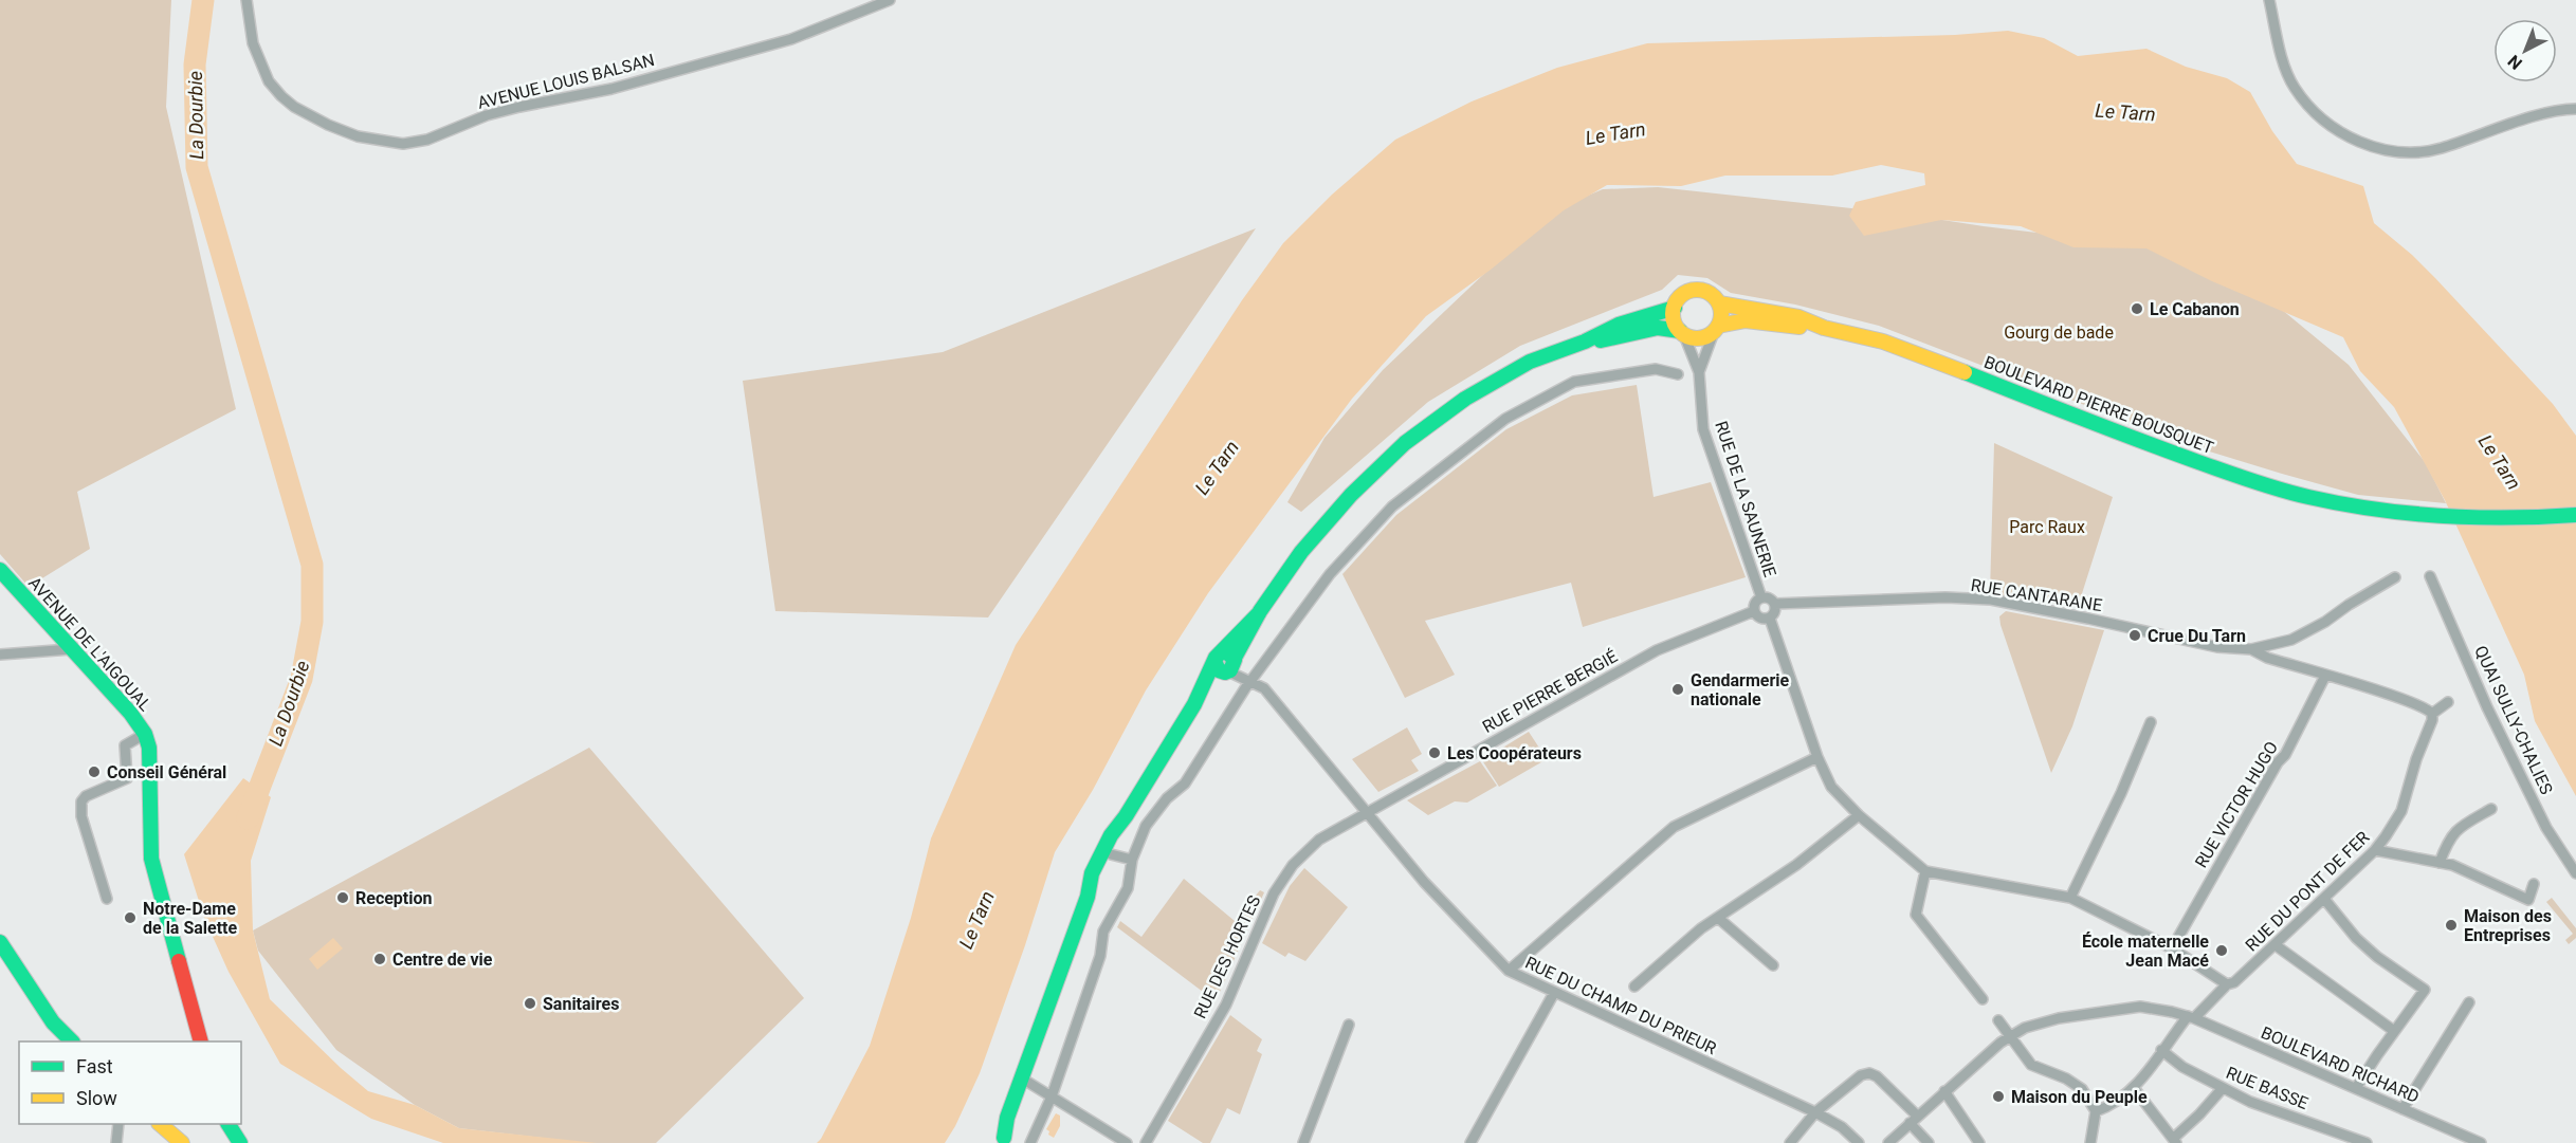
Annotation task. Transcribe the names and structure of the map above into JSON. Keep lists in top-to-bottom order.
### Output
{
  "streets": {
    "main road": ["BOULEVARD PIERRE BOUSQUET", "AVENUE DE L'AIGOUAL"],
    "street": [
      "AVENUE LOUIS BALSAN",
      "RUE DE LA SAUNERIE",
      "RUE CANTARANE",
      "RUE PIERRE BERGIÉ",
      "QUAI SULLY-CHALIES",
      "RUE VICTOR HUGO",
      "RUE DU PONT DE FER",
      "RUE DES HORTES",
      "RUE DU CHAMP DU PRIEUR",
      "BOULEVARD RICHARD",
      "RUE BASSE"
    ]
  },
  "crossings": [
    ["BOULEVARD PIERRE BOUSQUET", "RUE DE LA SAUNERIE"],
    ["RUE DE LA SAUNERIE", "RUE CANTARANE"],
    ["RUE DE LA SAUNERIE", "RUE PIERRE BERGIÉ"],
    ["RUE CANTARANE", "RUE PIERRE BERGIÉ"],
    ["RUE CANTARANE", "RUE VICTOR HUGO"],
    ["RUE CANTARANE", "RUE DU PONT DE FER"],
    ["RUE PIERRE BERGIÉ", "RUE DES HORTES"],
    ["RUE PIERRE BERGIÉ", "RUE DU CHAMP DU PRIEUR"],
    ["RUE DU PONT DE FER", "BOULEVARD RICHARD"],
    ["RUE DU PONT DE FER", "RUE BASSE"],
    ["RUE DES HORTES", "RUE DU CHAMP DU PRIEUR"]
  ],
  "water": ["Le Tarn", "La Dourbie"],
  "parks": ["Gourg de bade", "Parc Raux"],
  "places": [
    "Le Cabanon",
    "Crue Du Tarn",
    "Gendarmerie nationale",
    "Les Coopérateurs",
    "Conseil Général",
    "Reception",
    "Notre-Dame de la Salette",
    "Maison des Entreprises",
    "École maternelle Jean Macé",
    "Centre de vie",
    "Sanitaires",
    "Maison du Peuple"
  ],
  "legend": ["Fast", "Slow"],
  "north": "bottom left"
}
